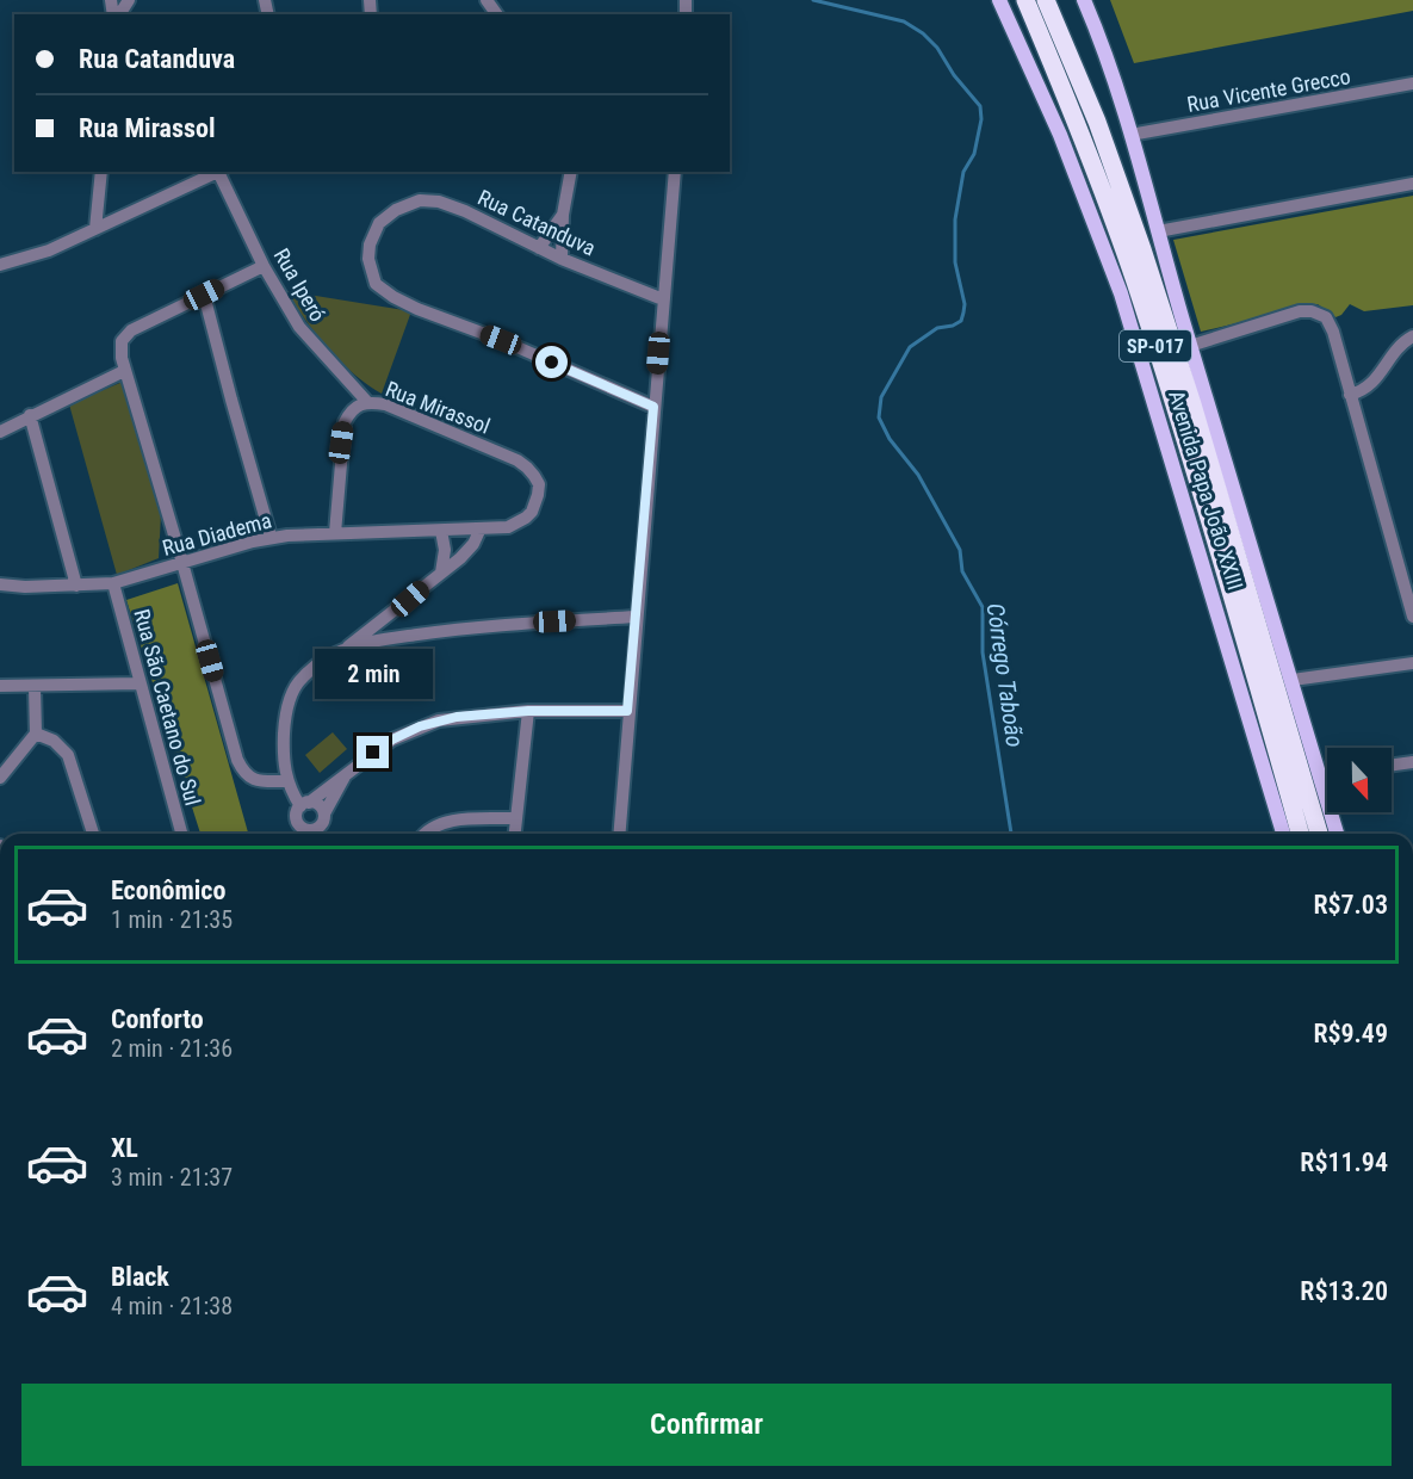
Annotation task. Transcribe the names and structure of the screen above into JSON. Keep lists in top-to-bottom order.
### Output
{
  "streets": {
    "highway": ["SP-017", "Avenida Papa João XXIII"],
    "street": [
      "Rua Vicente Grecco",
      "Rua Catanduva",
      "Rua Iperó",
      "Rua Mirassol",
      "Rua Diadema",
      "Rua São Caetano do Sul"
    ]
  },
  "crossings": [
    ["Rua Vicente Grecco", "Avenida Papa João XXIII"],
    ["Rua Iperó", "Rua Mirassol"],
    ["Rua Mirassol", "Rua Diadema"],
    ["Rua Diadema", "Rua São Caetano do Sul"]
  ],
  "water": ["Córrego Taboão"],
  "north": "bottom",
  "page": {
    "banner": ["Rua Catanduva", "Rua Mirassol"],
    "bubble": "2 min",
    "list": [
      {
        "name": "Econômico",
        "note": "1 min · 21:35",
        "value": "R$7.03"
      },
      {
        "name": "Conforto",
        "note": "2 min · 21:36",
        "value": "R$9.49"
      },
      {
        "name": "XL",
        "note": "3 min · 21:37",
        "value": "R$11.94"
      },
      {
        "name": "Black",
        "note": "4 min · 21:38",
        "value": "R$13.20"
      }
    ],
    "buttons": "Confirmar"
  }
}
